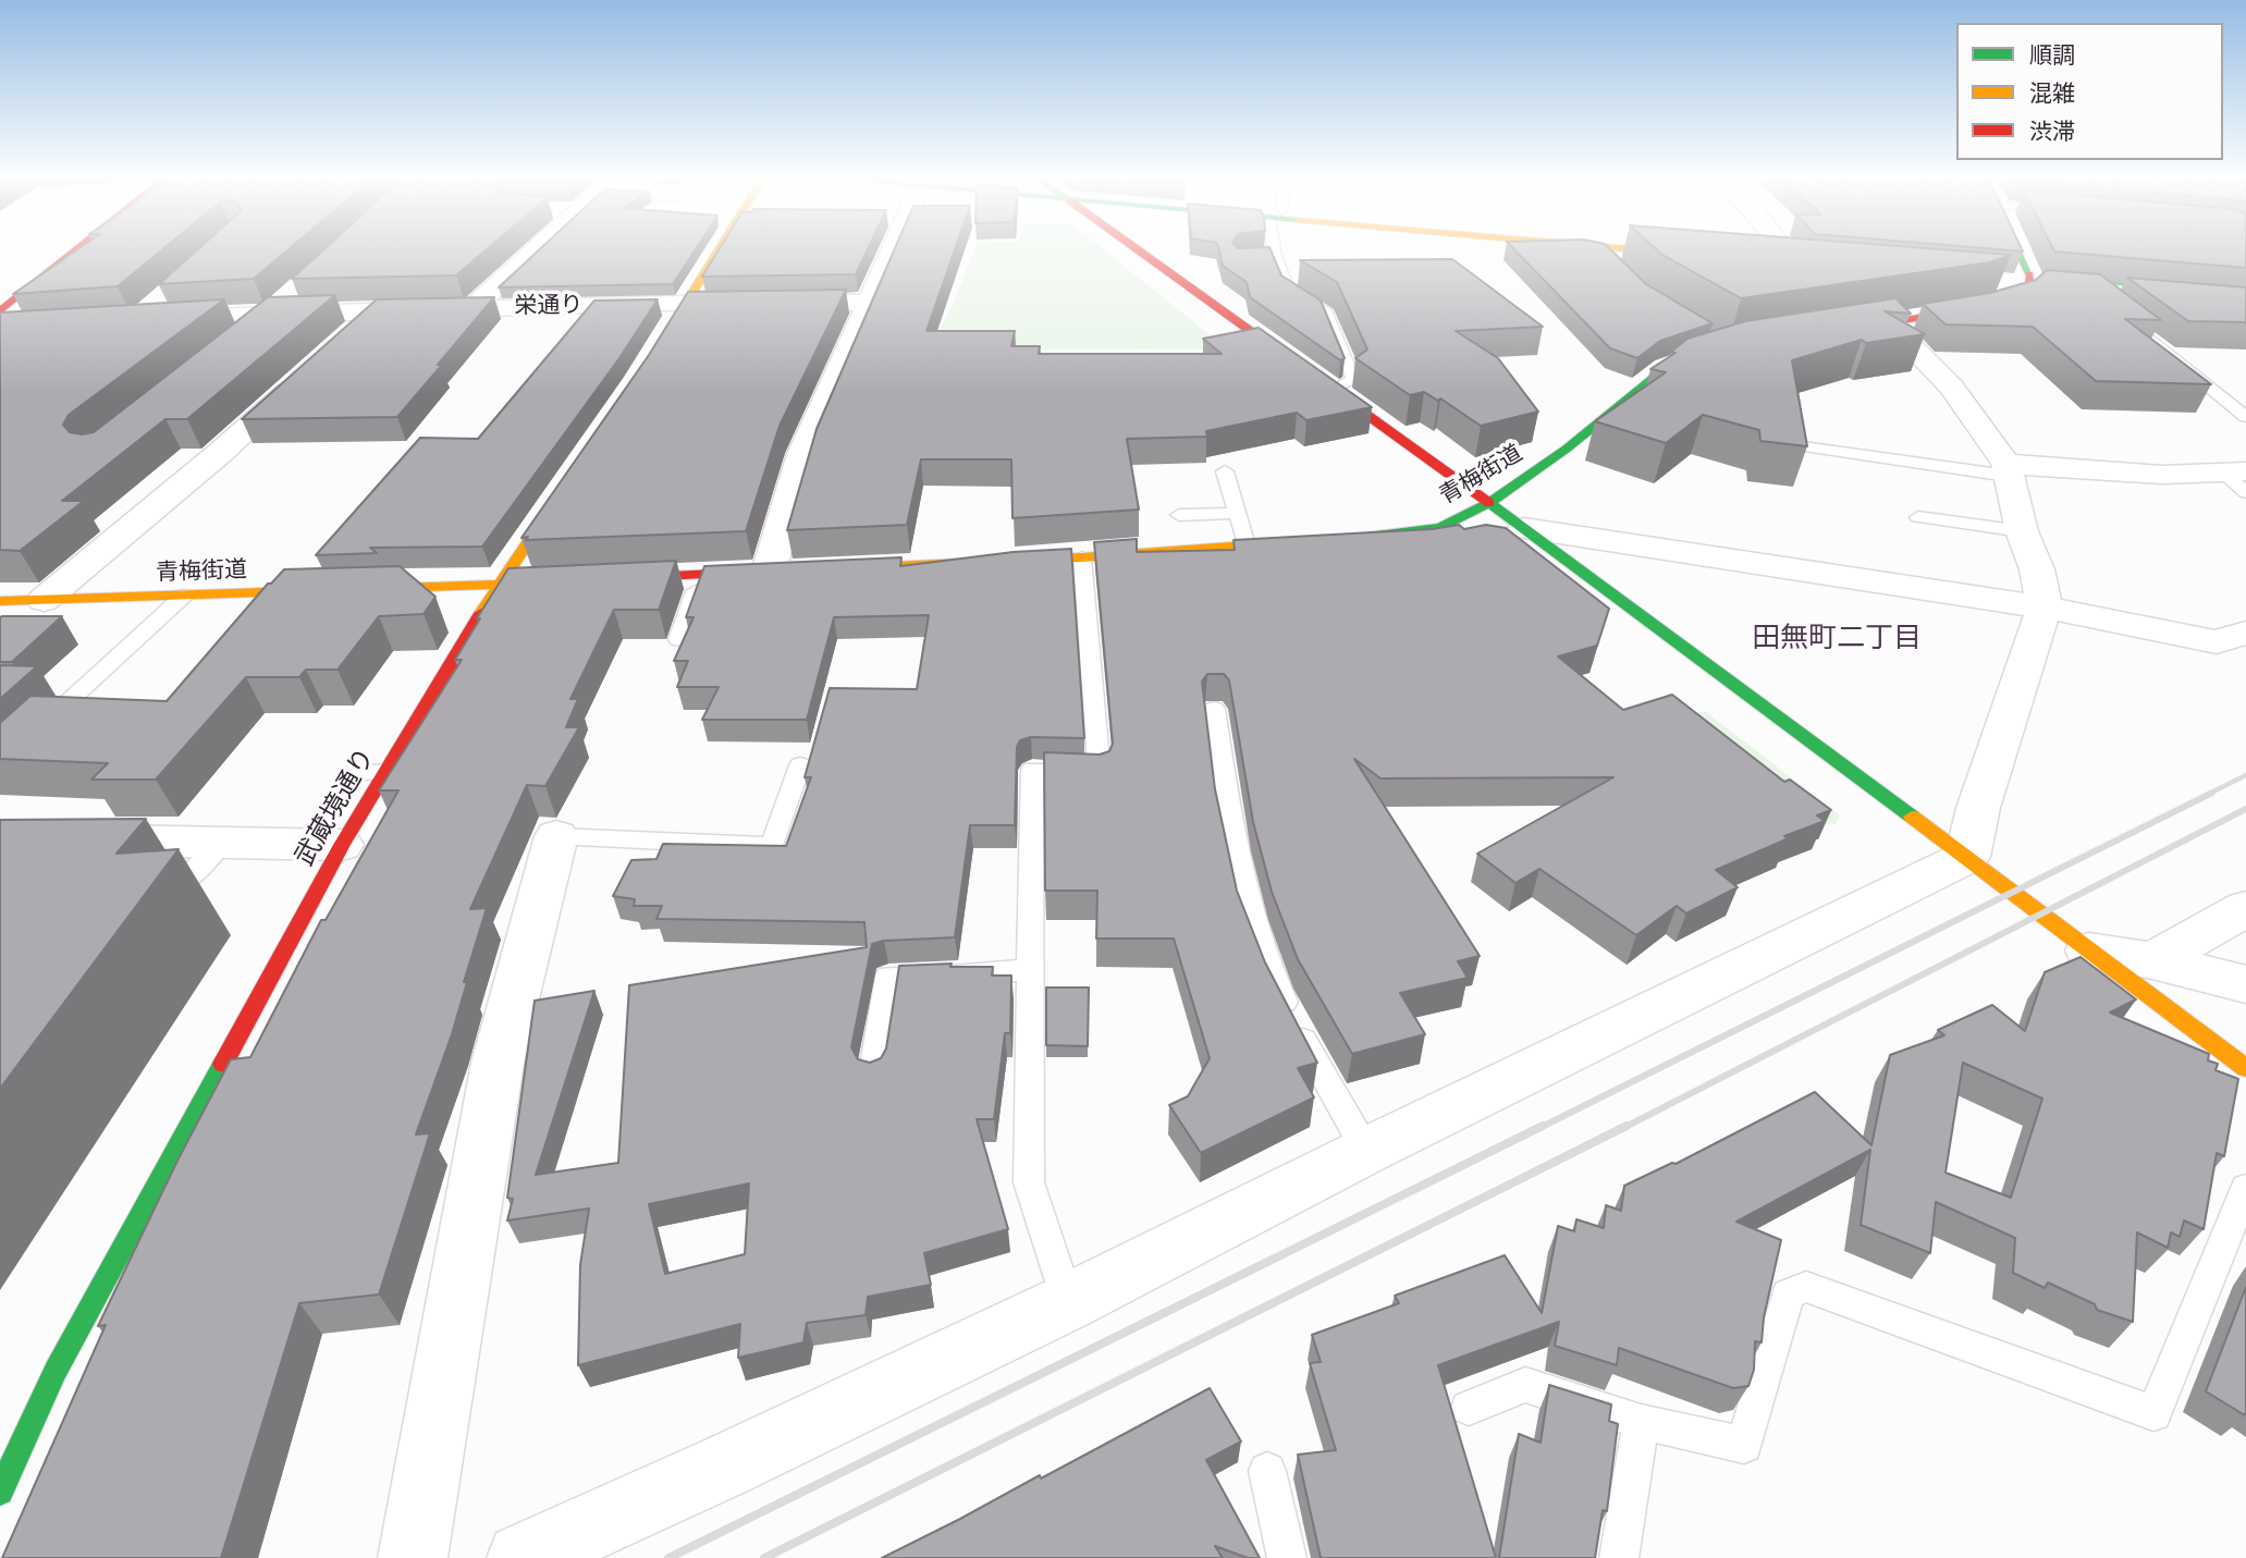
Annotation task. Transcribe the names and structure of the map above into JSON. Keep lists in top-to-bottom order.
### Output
{
  "streets": {
    "main road": ["青梅街道", "武蔵境通り"],
    "street": ["栄通り"]
  },
  "crossings": [
    ["青梅街道", "武蔵境通り"]
  ],
  "districts": ["田無町二丁目"],
  "legend": ["順調", "混雑", "渋滞"]
}
